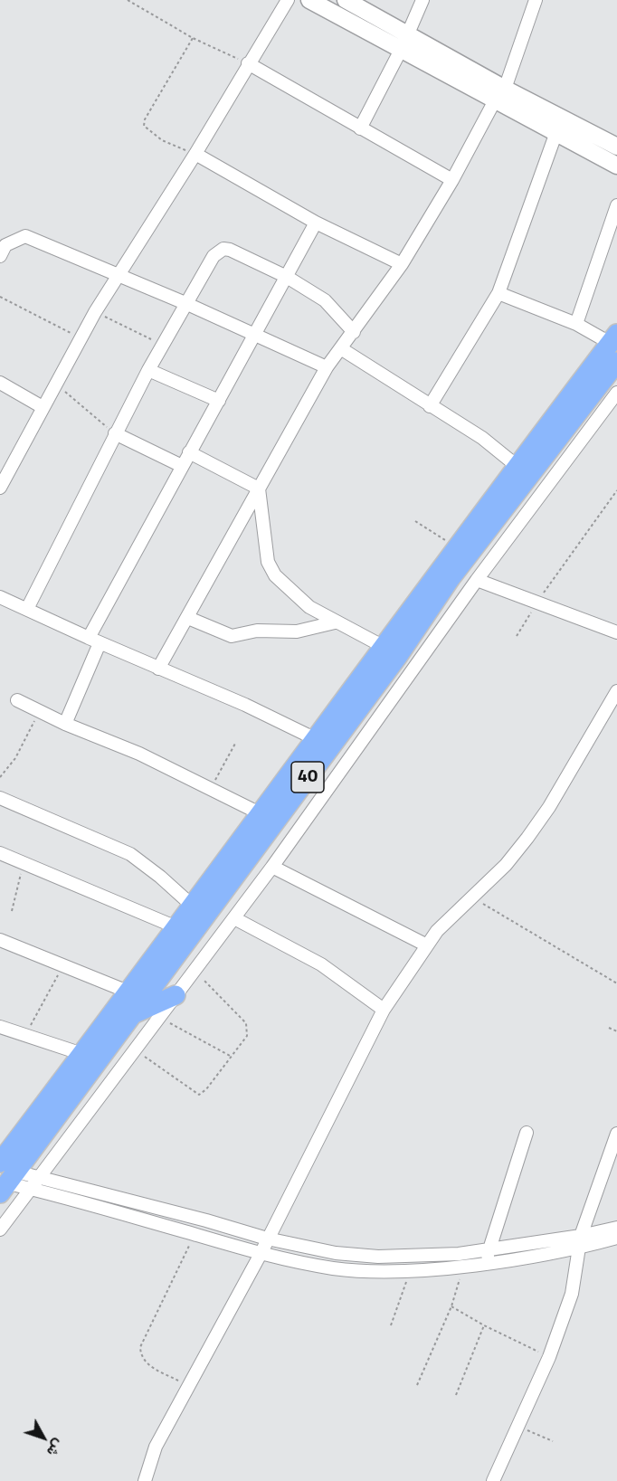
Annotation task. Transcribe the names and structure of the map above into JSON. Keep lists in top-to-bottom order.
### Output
{
  "streets": {
    "highway": ["40"]
  },
  "north": "bottom right"
}
